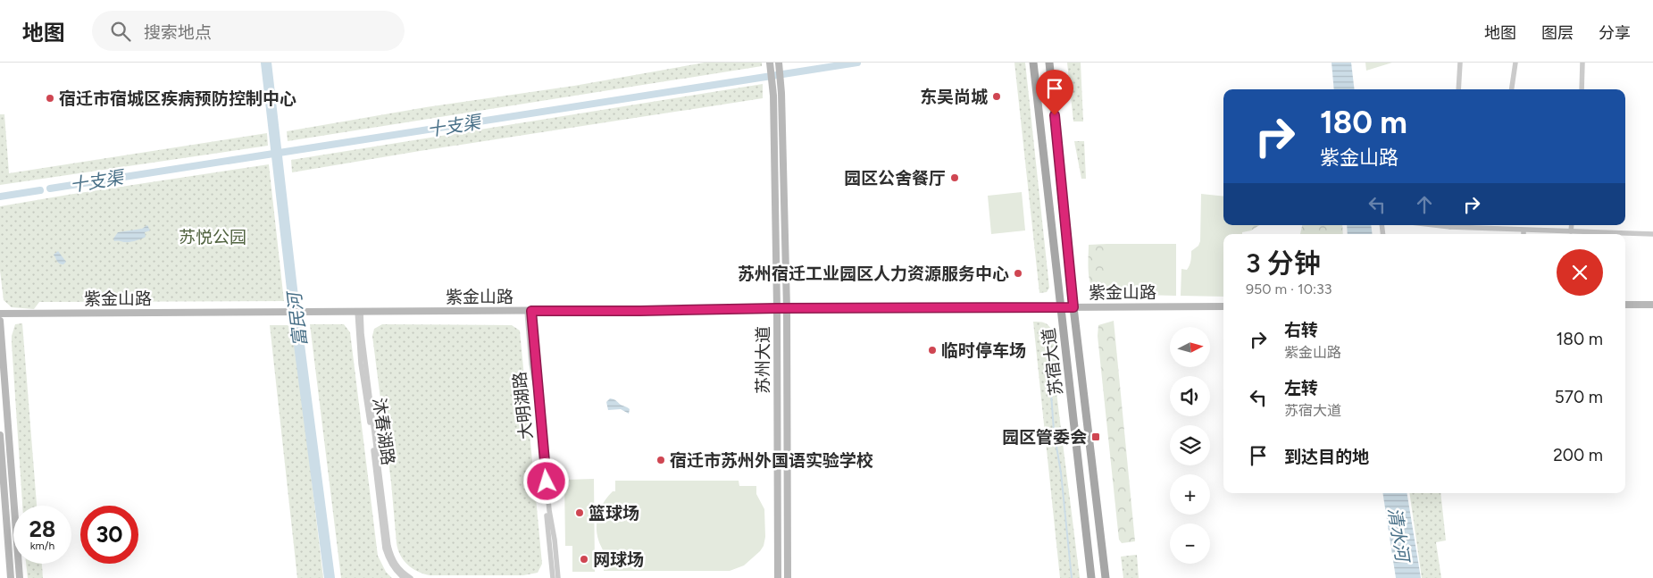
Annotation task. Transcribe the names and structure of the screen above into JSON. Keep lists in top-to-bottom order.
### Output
{
  "streets": {
    "main road": ["苏宿大道"],
    "street": [
      "紫金山路",
      "苏州大道",
      "大明湖路",
      "沐春湖路"
    ]
  },
  "crossings": [
    ["紫金山路", "苏州大道"],
    ["紫金山路", "苏宿大道"],
    ["紫金山路", "大明湖路"],
    ["紫金山路", "沐春湖路"]
  ],
  "water": ["十支渠", "富民河", "清水河"],
  "parks": ["苏悦公园"],
  "places": {
    "other": [
      "东吴尚城",
      "宿迁市宿城区疾病预防控制中心",
      "园区公舍餐厅",
      "苏州宿迁工业园区人力资源服务中心",
      "临时停车场",
      "宿迁市苏州外国语实验学校",
      "篮球场",
      "网球场"
    ],
    "transit": ["园区管委会"]
  },
  "north": "right",
  "page": {
    "header": "地图",
    "search": "搜索地点",
    "nav": ["地图", "图层", "分享"],
    "turn": ["180 m", "紫金山路"],
    "heading": ["3 分钟", "950 m · 10:33"],
    "list": [
      {
        "name": "右转",
        "note": "紫金山路",
        "value": "180 m"
      },
      {
        "name": "左转",
        "note": "苏宿大道",
        "value": "570 m"
      },
      {
        "name": "到达目的地",
        "value": "200 m"
      }
    ],
    "map_buttons": ["+", "−"],
    "speed": "28 km/h",
    "limit": "30"
  }
}
